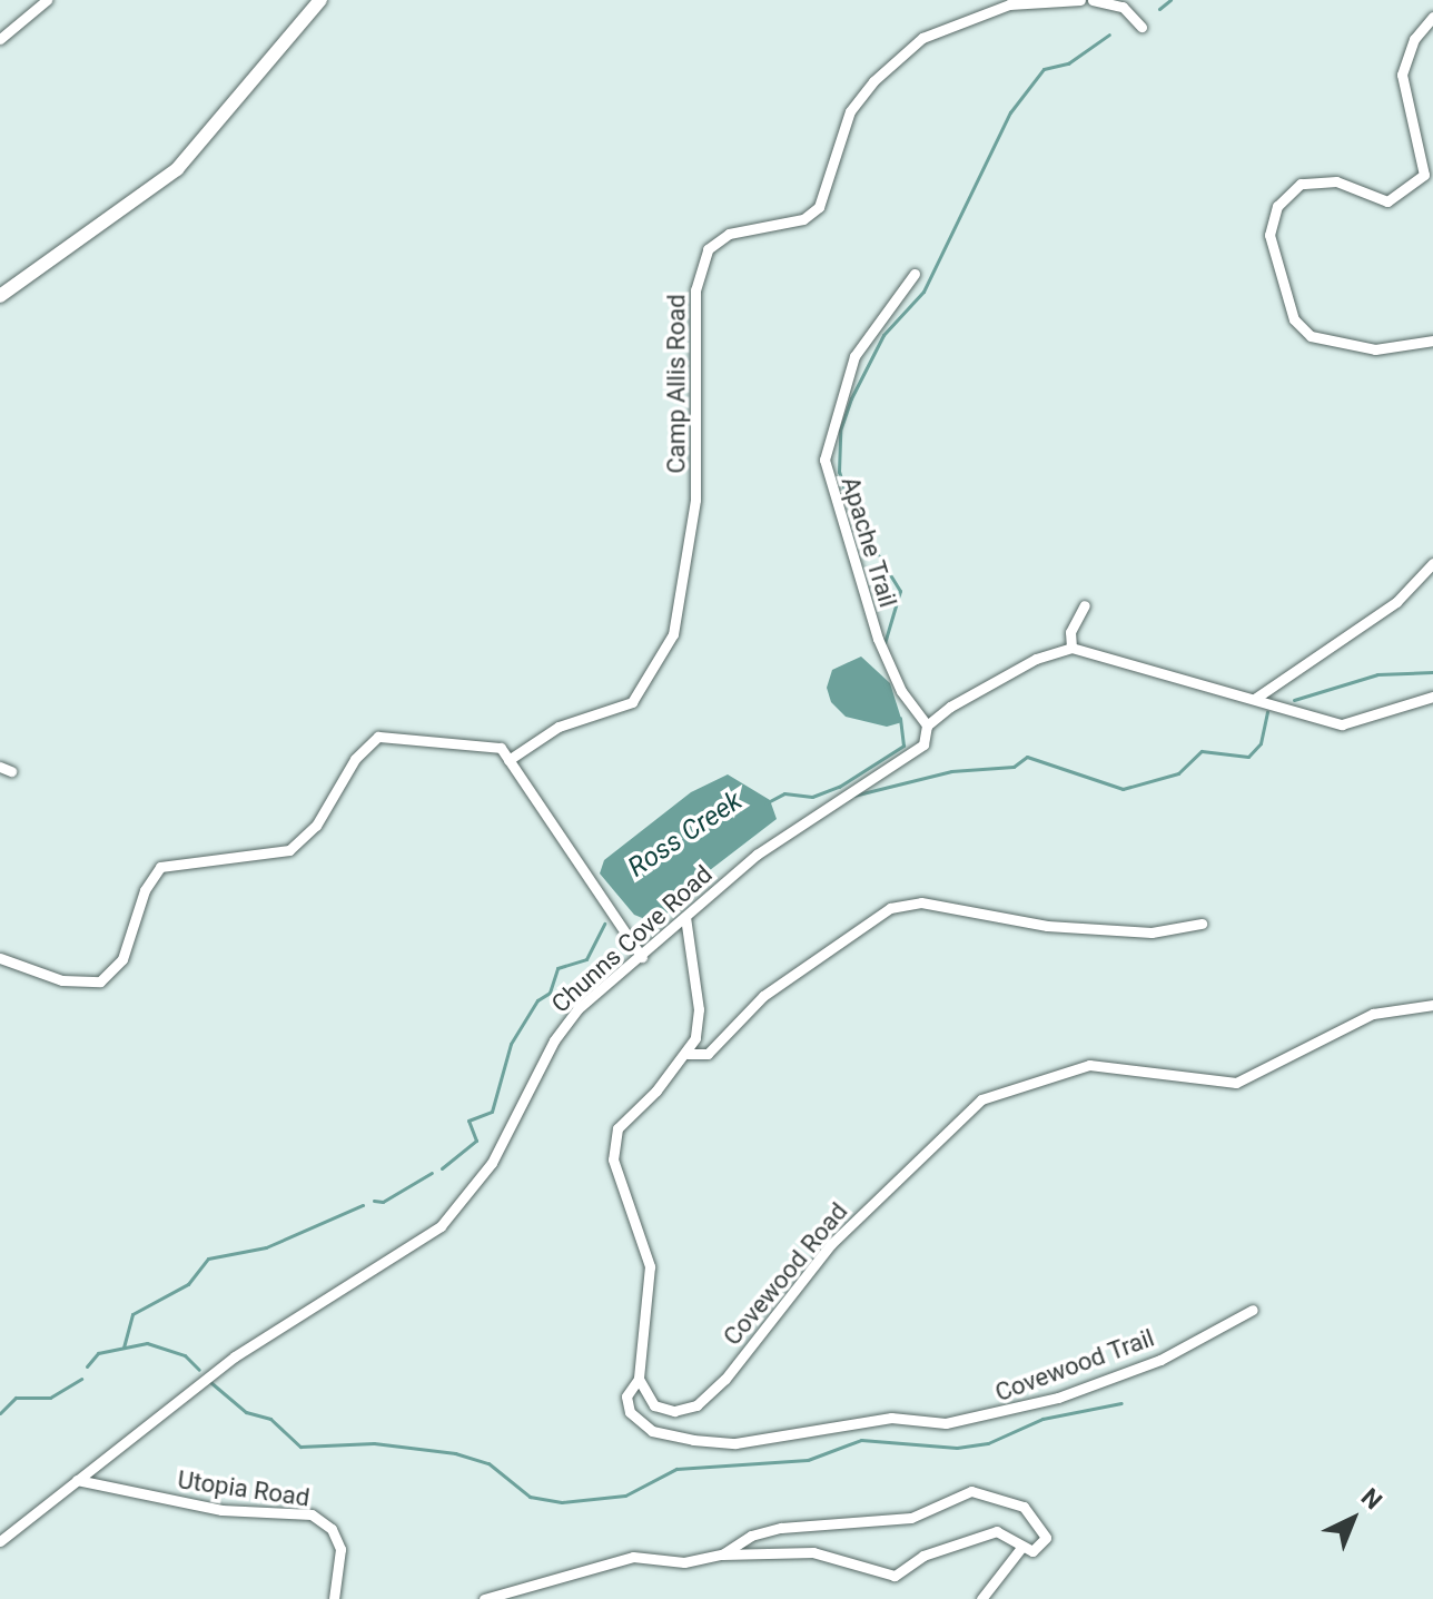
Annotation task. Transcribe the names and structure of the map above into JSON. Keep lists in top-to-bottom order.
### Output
{
  "streets": {
    "street": [
      "Camp Allis Road",
      "Apache Trail",
      "Chunns Cove Road",
      "Covewood Road",
      "Covewood Trail",
      "Utopia Road"
    ]
  },
  "crossings": [
    ["Apache Trail", "Chunns Cove Road"],
    ["Chunns Cove Road", "Utopia Road"],
    ["Covewood Road", "Covewood Trail"]
  ],
  "water": ["Ross Creek"],
  "north": "top right"
}
